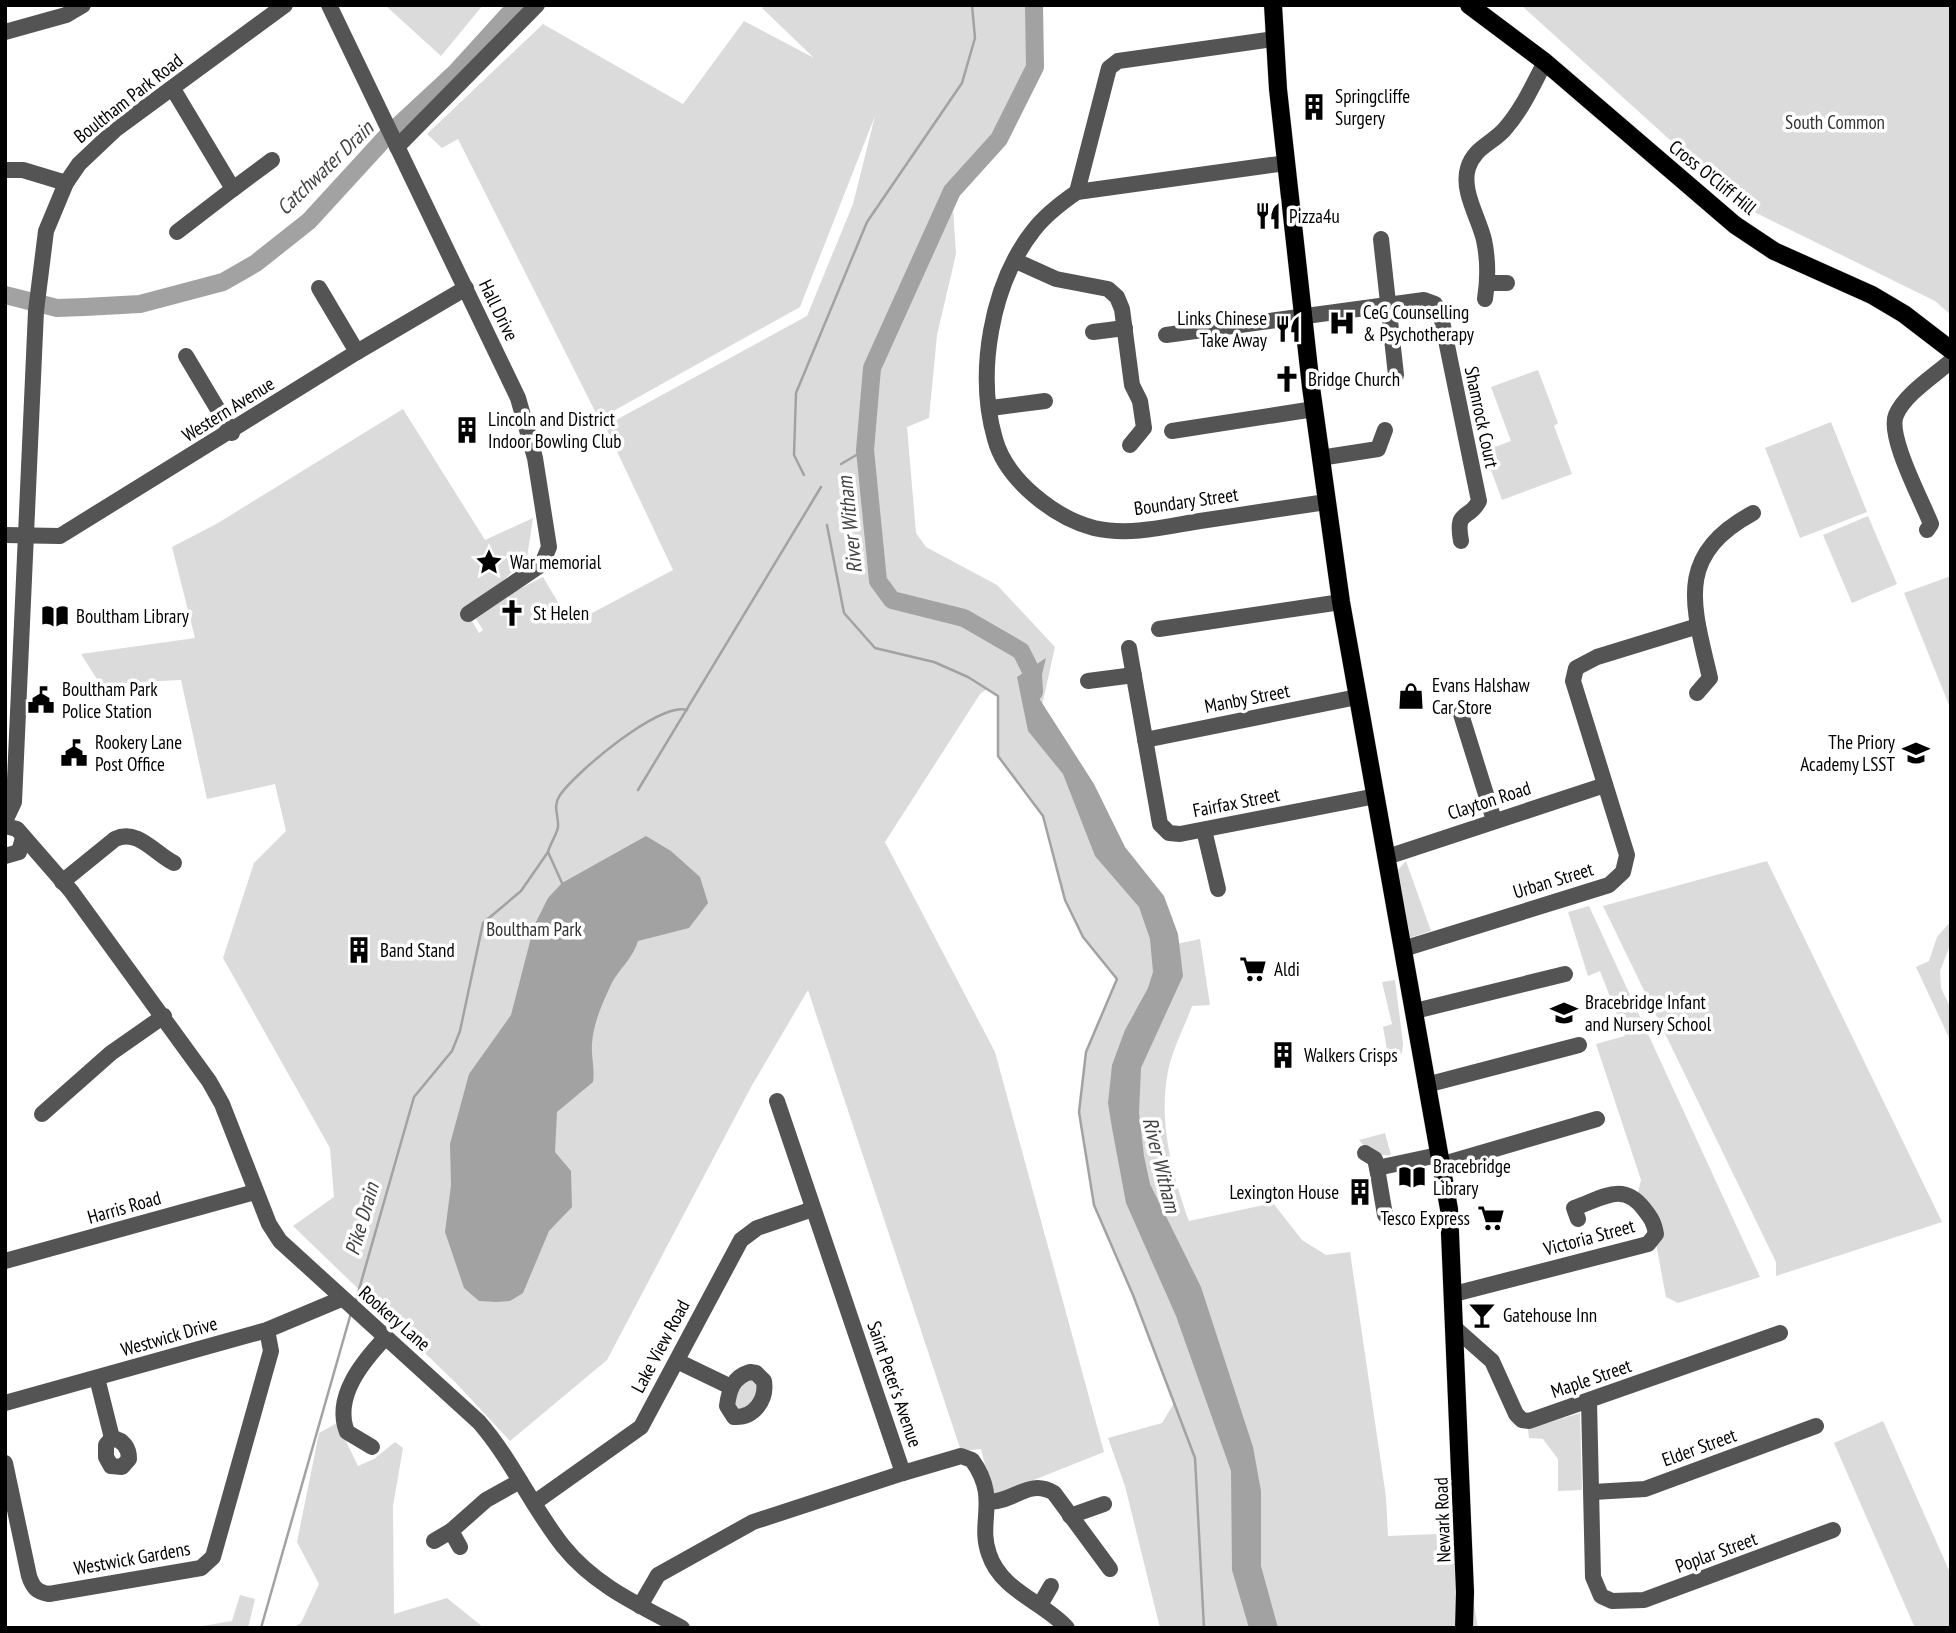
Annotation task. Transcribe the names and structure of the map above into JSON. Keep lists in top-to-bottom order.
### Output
{
  "streets": {
    "main road": ["Cross O'Cliff Hill", "Newark Road"],
    "street": [
      "Boultham Park Road",
      "Hall Drive",
      "Western Avenue",
      "Shamrock Court",
      "Boundary Street",
      "Manby Street",
      "Clayton Road",
      "Fairfax Street",
      "Urban Street",
      "Harris Road",
      "Victoria Street",
      "Rookery Lane",
      "Westwick Drive",
      "Lake View Road",
      "Maple Street",
      "Saint Peter's Avenue",
      "Elder Street",
      "Poplar Street",
      "Westwick Gardens"
    ]
  },
  "crossings": [
    ["Boultham Park Road", "Western Avenue"],
    ["Boultham Park Road", "Rookery Lane"],
    ["Hall Drive", "Western Avenue"],
    ["Boundary Street", "Newark Road"],
    ["Manby Street", "Fairfax Street"],
    ["Manby Street", "Newark Road"],
    ["Clayton Road", "Urban Street"],
    ["Clayton Road", "Newark Road"],
    ["Fairfax Street", "Newark Road"],
    ["Urban Street", "Newark Road"],
    ["Harris Road", "Rookery Lane"],
    ["Victoria Street", "Newark Road"],
    ["Rookery Lane", "Westwick Drive"],
    ["Rookery Lane", "Lake View Road"],
    ["Rookery Lane", "Saint Peter's Avenue"],
    ["Westwick Drive", "Westwick Gardens"],
    ["Lake View Road", "Saint Peter's Avenue"],
    ["Maple Street", "Newark Road"],
    ["Elder Street", "Poplar Street"]
  ],
  "water": ["Catchwater Drain", "River Witham", "Pike Drain"],
  "parks": ["South Common", "Boultham Park"],
  "places": {
    "building": [
      "Springcliffe Surgery",
      "Lincoln and District Indoor Bowling Club",
      "Band Stand",
      "Walkers Crisps",
      "Lexington House"
    ],
    "restaurant": ["Pizza4u", "Links Chinese Take Away"],
    "hospital": ["CeG Counselling & Psychotherapy"],
    "church": ["Bridge Church", "St Helen"],
    "place": ["War memorial"],
    "library": ["Boultham Library", "Bracebridge Library"],
    "shop": ["Evans Halshaw Car Store"],
    "public building": ["Boultham Park Police Station", "Rookery Lane Post Office"],
    "school or university": ["The Priory Academy LSST", "Bracebridge Infant and Nursery School"],
    "supermarket": ["Aldi", "Tesco Express"],
    "bar": ["Gatehouse Inn"]
  }
}
